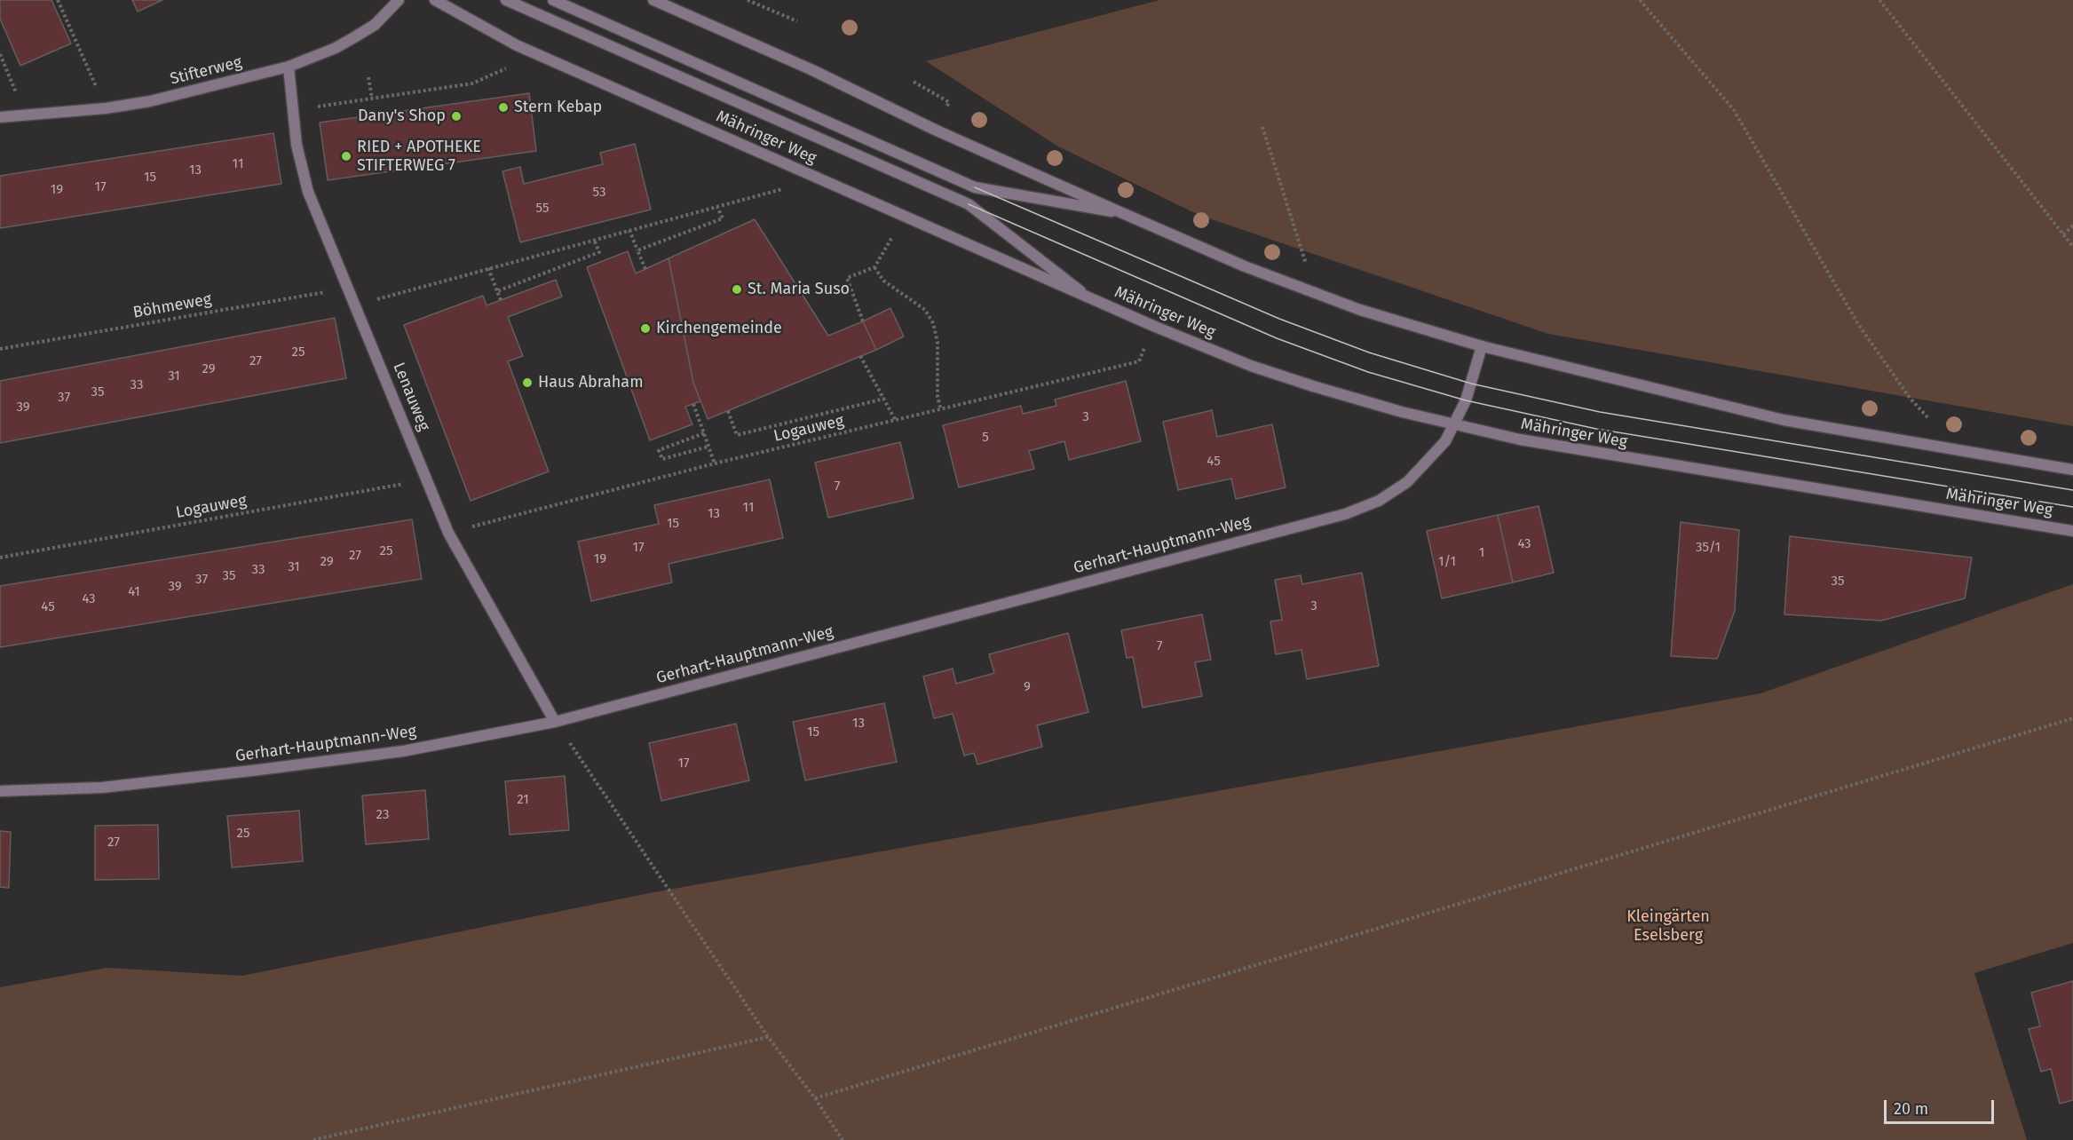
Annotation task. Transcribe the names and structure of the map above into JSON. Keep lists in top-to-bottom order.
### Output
{
  "streets": {
    "street": [
      "Stifterweg",
      "Mähringer Weg",
      "Lenauweg",
      "Gerhart-Hauptmann-Weg"
    ],
    "path": ["Böhmeweg", "Logauweg"]
  },
  "crossings": [
    ["Stifterweg", "Lenauweg"],
    ["Mähringer Weg", "Logauweg"],
    ["Mähringer Weg", "Gerhart-Hauptmann-Weg"],
    ["Böhmeweg", "Lenauweg"],
    ["Lenauweg", "Logauweg"],
    ["Lenauweg", "Gerhart-Hauptmann-Weg"]
  ],
  "parks": ["Kleingärten Eselsberg"],
  "places": [
    "Stern Kebap",
    "Dany's Shop",
    "RIED + APOTHEKE STIFTERWEG 7",
    "St. Maria Suso",
    "Kirchengemeinde",
    "Haus Abraham"
  ],
  "house_numbers": [
    "11",
    "13",
    "15",
    "17",
    "19",
    "53",
    "55",
    "25",
    "27",
    "29",
    "31",
    "33",
    "35",
    "37",
    "39",
    "3",
    "5",
    "45",
    "7",
    "11",
    "13",
    "15",
    "43",
    "17",
    "35/1",
    "25",
    "1",
    "27",
    "19",
    "29",
    "1/1",
    "31",
    "33",
    "35",
    "37",
    "35",
    "39",
    "41",
    "43",
    "3",
    "45",
    "7",
    "9",
    "13",
    "15",
    "17",
    "21",
    "23",
    "25",
    "27"
  ],
  "scale_bar": "20 m"
}
